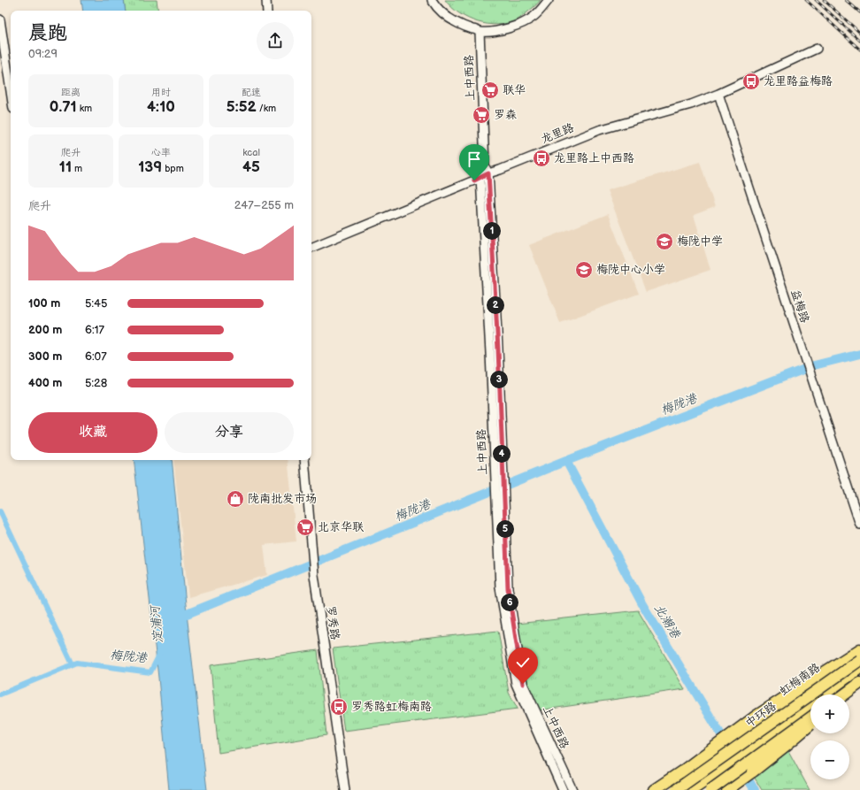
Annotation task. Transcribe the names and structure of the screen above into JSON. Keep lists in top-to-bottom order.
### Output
{
  "streets": {
    "highway": ["中环路"],
    "main road": [
      "上中西路",
      "龙里路",
      "益梅路",
      "罗秀路",
      "虹梅南路"
    ]
  },
  "crossings": [
    ["上中西路", "龙里路"],
    ["龙里路", "益梅路"],
    ["虹梅南路", "中环路"]
  ],
  "water": ["梅陇港", "北潮港", "淀浦河"],
  "places": {
    "bus stop": ["龙里路益梅路", "龙里路上中西路", "罗秀路虹梅南路"],
    "supermarket": ["联华", "罗森", "北京华联"],
    "school or university": ["梅陇中学", "梅陇中心小学"],
    "shop": ["陇南批发市场"]
  },
  "page": {
    "heading": ["晨跑", "09:29"],
    "stats": [
      ["距离", "0.71 km"],
      ["用时", "4:10"],
      ["配速", "5:52 /km"],
      ["爬升", "11 m"],
      ["心率", "139 bpm"],
      ["kcal", "45"]
    ],
    "chart": ["爬升", "247–255 m"],
    "pins": [
      "1",
      "2",
      "3",
      "4",
      "5",
      "6"
    ],
    "list": [
      {
        "name": "100 m",
        "note": "5:45"
      },
      {
        "name": "200 m",
        "note": "6:17"
      },
      {
        "name": "300 m",
        "note": "6:07"
      },
      {
        "name": "400 m",
        "note": "5:28"
      }
    ],
    "buttons": ["收藏", "分享"],
    "map_buttons": ["+", "−"]
  }
}
